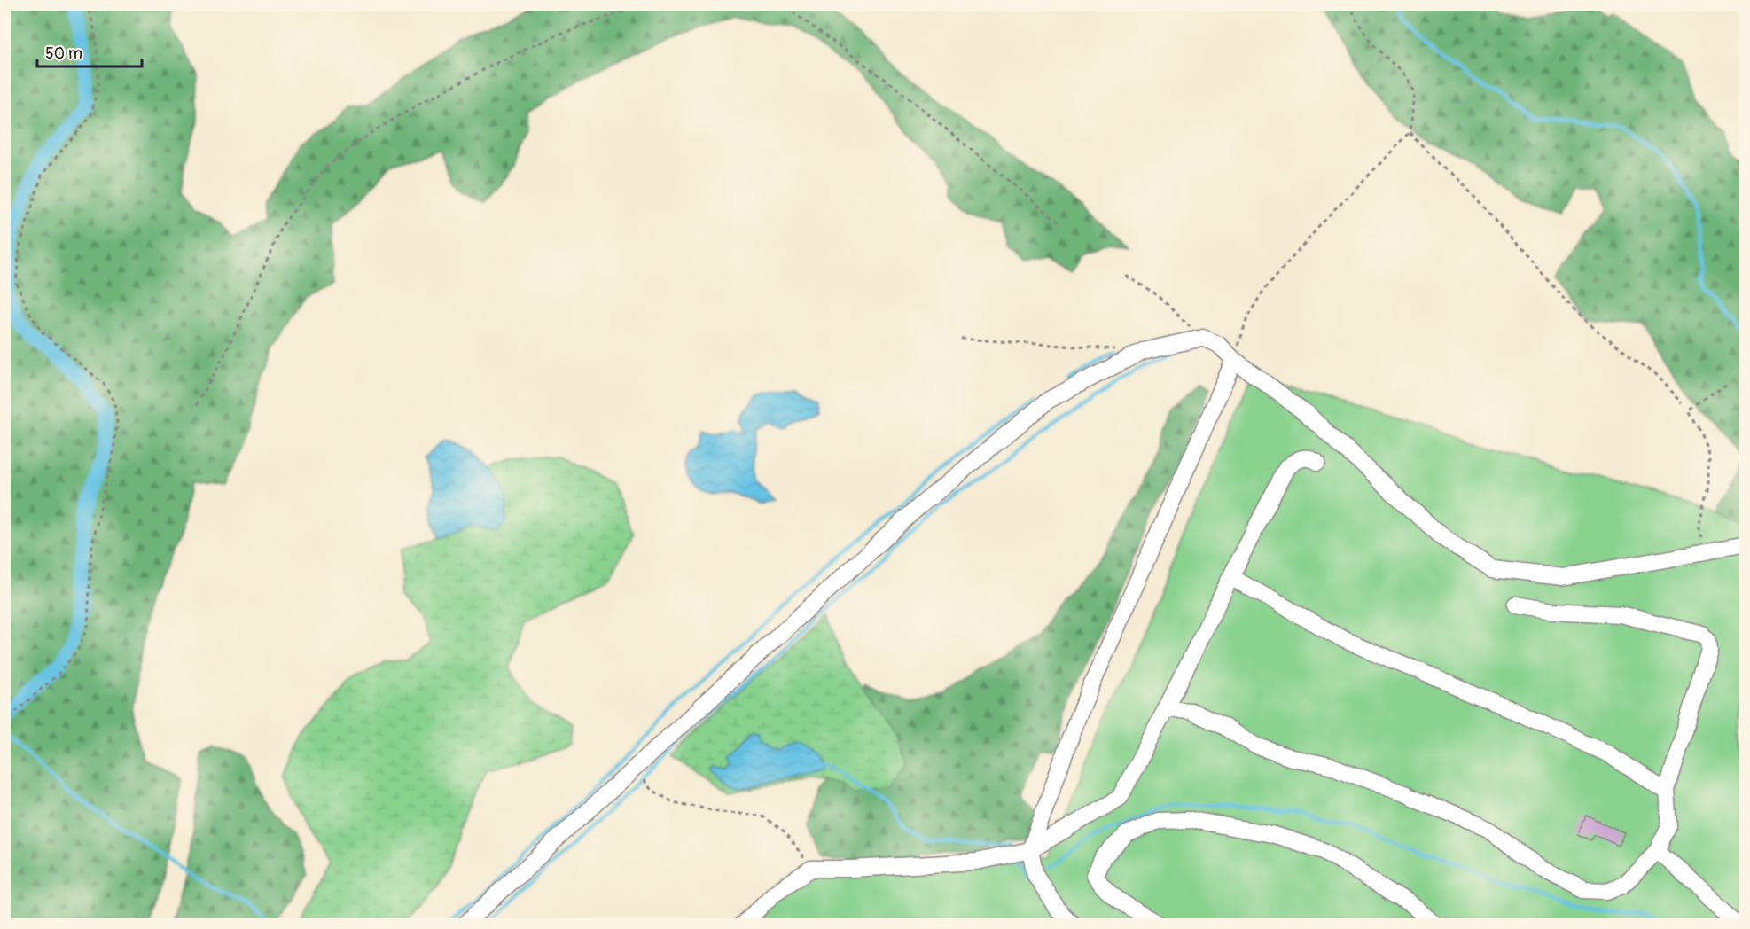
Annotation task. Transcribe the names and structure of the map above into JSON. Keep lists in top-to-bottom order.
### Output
{
  "scale_bar": "50 m"
}
